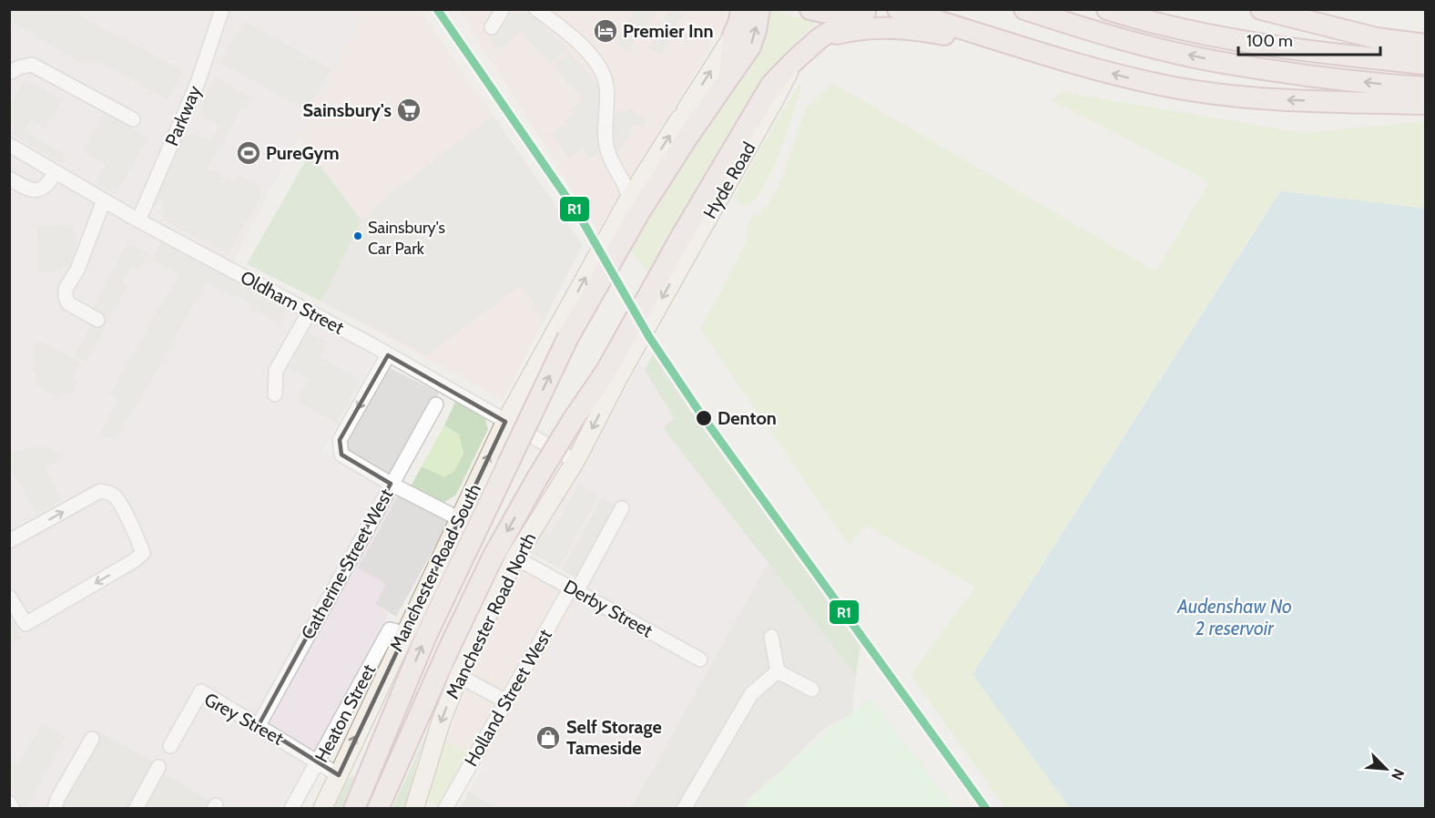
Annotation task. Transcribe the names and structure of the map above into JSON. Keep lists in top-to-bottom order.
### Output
{
  "streets": {
    "main road": ["Manchester Road South", "Manchester Road North"],
    "street": [
      "Parkway",
      "Oldham Street",
      "Catherine Street West",
      "Derby Street",
      "Holland Street West",
      "Heaton Street",
      "Grey Street"
    ]
  },
  "crossings": [
    ["Parkway", "Oldham Street"],
    ["Oldham Street", "Manchester Road South"],
    ["Oldham Street", "Manchester Road North"],
    ["Catherine Street West", "Grey Street"],
    ["Manchester Road South", "Heaton Street"],
    ["Manchester Road South", "Grey Street"],
    ["Derby Street", "Manchester Road North"],
    ["Derby Street", "Holland Street West"],
    ["Heaton Street", "Grey Street"]
  ],
  "one_way": ["Manchester Road South", "Manchester Road North"],
  "water": ["Audenshaw No 2 reservoir"],
  "places": {
    "hotel": ["Premier Inn"],
    "supermarket": ["Sainsbury's"],
    "sports": ["PureGym"],
    "other": ["Sainsbury's Car Park", "Denton"],
    "shop": ["Self Storage Tameside"]
  },
  "lines": ["transit line R1"],
  "scale_bar": "100 m",
  "north": "bottom right"
}
